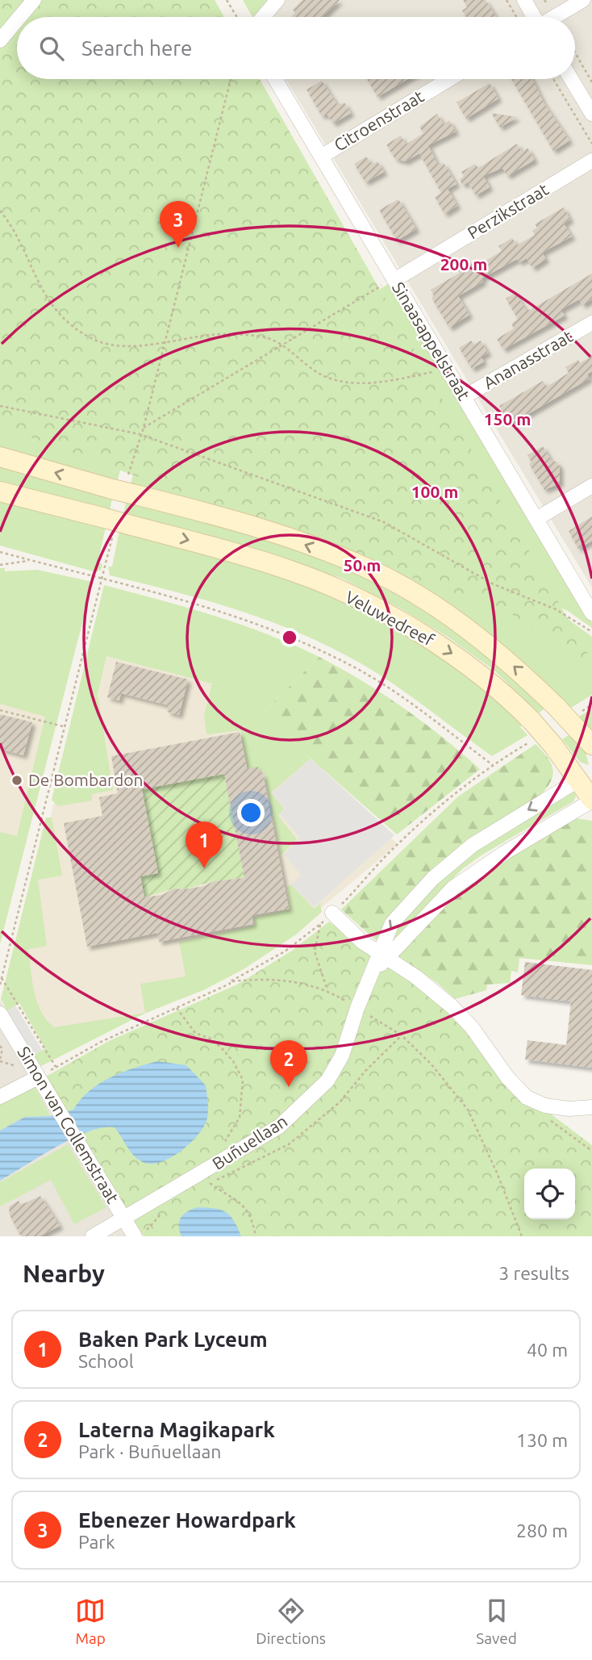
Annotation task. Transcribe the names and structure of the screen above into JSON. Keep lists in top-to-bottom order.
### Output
{
  "streets": {
    "main road": ["Veluwedreef"],
    "street": [
      "Citroenstraat",
      "Perzikstraat",
      "Sinaasappelstraat",
      "Ananasstraat",
      "Simon van Collemstraat",
      "Buñuellaan"
    ]
  },
  "crossings": [
    ["Citroenstraat", "Sinaasappelstraat"],
    ["Perzikstraat", "Sinaasappelstraat"],
    ["Sinaasappelstraat", "Ananasstraat"],
    ["Veluwedreef", "Buñuellaan"],
    ["Simon van Collemstraat", "Buñuellaan"]
  ],
  "places": ["De Bombardon"],
  "page": {
    "search": "Search here",
    "pins": ["3", "1", "2"],
    "heading": ["Nearby", "3 results"],
    "list": [
      {
        "mark": "1",
        "name": "Baken Park Lyceum",
        "note": "School",
        "value": "40 m"
      },
      {
        "mark": "2",
        "name": "Laterna Magikapark",
        "note": "Park · Buñuellaan",
        "value": "130 m"
      },
      {
        "mark": "3",
        "name": "Ebenezer Howardpark",
        "note": "Park",
        "value": "280 m"
      }
    ],
    "nav": ["Map", "Directions", "Saved"]
  },
  "rings": [
    "200 m",
    "150 m",
    "100 m",
    "50 m"
  ]
}
